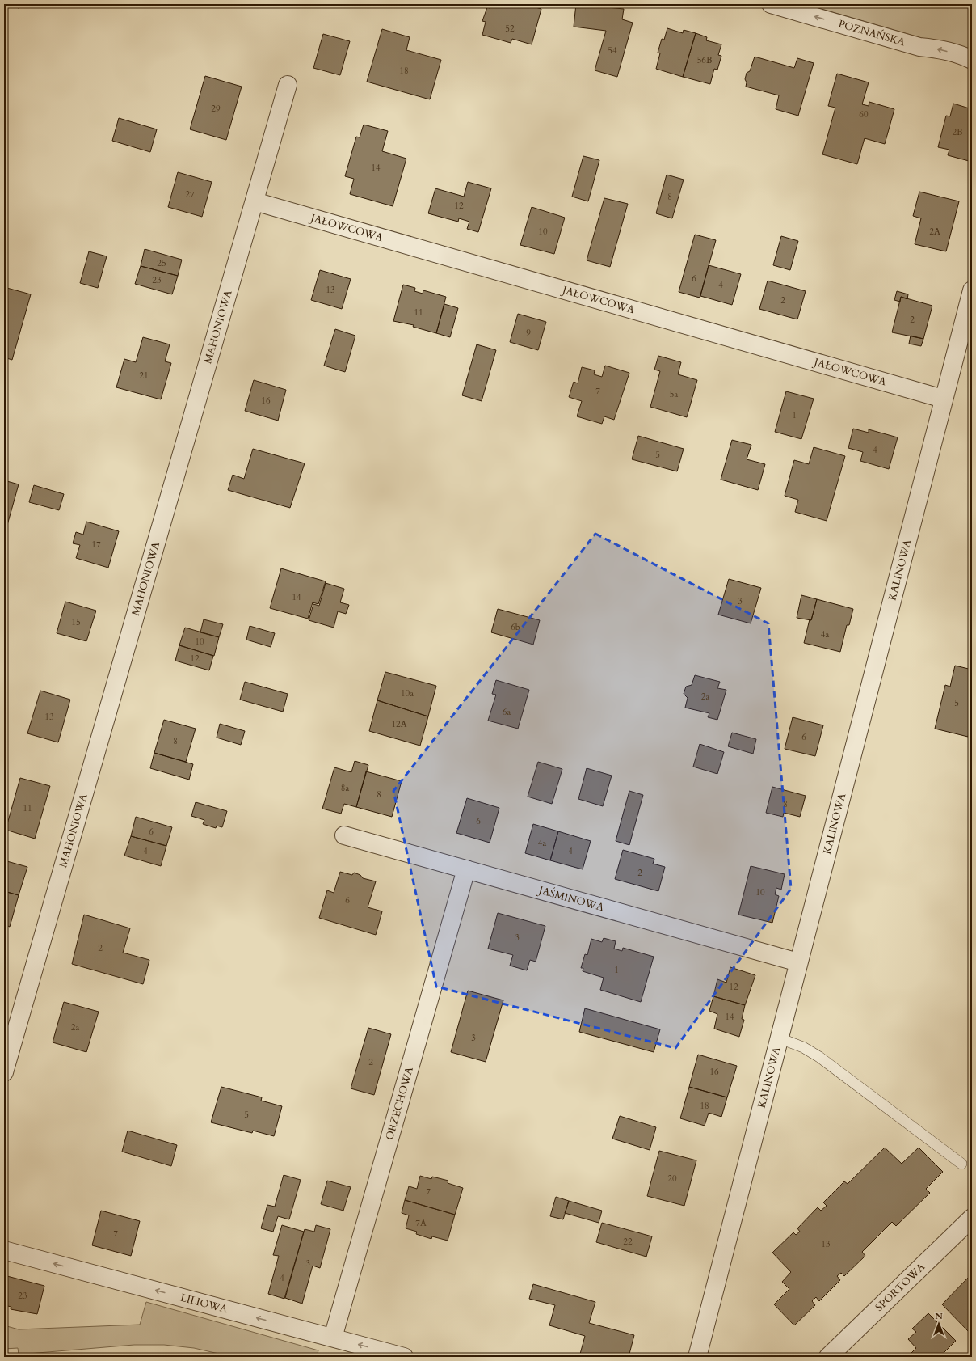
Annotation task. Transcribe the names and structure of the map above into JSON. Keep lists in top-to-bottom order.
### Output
{
  "streets": {
    "street": [
      "POZNAŃSKA",
      "JAŁOWCOWA",
      "MAHONIOWA",
      "KALINOWA",
      "JAŚMINOWA",
      "ORZECHOWA",
      "SPORTOWA",
      "LILIOWA"
    ]
  },
  "crossings": [
    ["JAŁOWCOWA", "MAHONIOWA"],
    ["JAŁOWCOWA", "KALINOWA"],
    ["KALINOWA", "JAŚMINOWA"],
    ["JAŚMINOWA", "ORZECHOWA"],
    ["ORZECHOWA", "LILIOWA"]
  ],
  "one_way": ["POZNAŃSKA", "LILIOWA"],
  "house_numbers": [
    "52",
    "54",
    "56B",
    "18",
    "29",
    "60",
    "2B",
    "14",
    "27",
    "8",
    "12",
    "10",
    "2A",
    "25",
    "6",
    "23",
    "4",
    "13",
    "2",
    "11",
    "2",
    "9",
    "21",
    "7",
    "5a",
    "16",
    "1",
    "4",
    "5",
    "17",
    "14",
    "3",
    "15",
    "6b",
    "4a",
    "10",
    "12",
    "10a",
    "2a",
    "5",
    "6a",
    "13",
    "12A",
    "6",
    "8",
    "8a",
    "8",
    "8",
    "11",
    "6",
    "6",
    "4a",
    "4",
    "4",
    "2",
    "10",
    "6",
    "3",
    "2",
    "1",
    "12",
    "14",
    "2a",
    "3",
    "2",
    "16",
    "18",
    "5",
    "20",
    "7",
    "7A",
    "7",
    "22",
    "13",
    "3",
    "4",
    "23"
  ],
  "north": "top"
}
